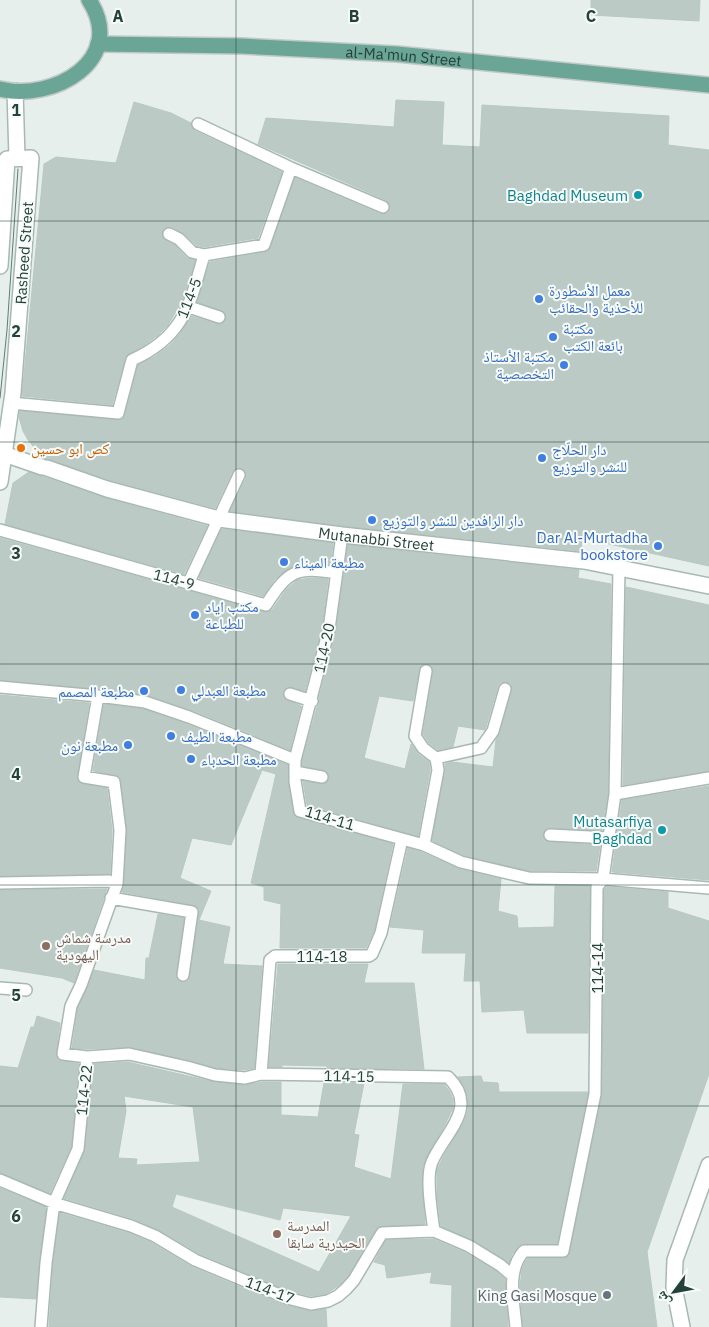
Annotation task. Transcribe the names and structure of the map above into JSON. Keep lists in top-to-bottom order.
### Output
{
  "streets": {
    "main road": ["al-Ma'mun Street"],
    "street": ["Rasheed Street", "Mutanabbi Street"],
    "lane": [
      "114-5",
      "114-9",
      "114-20",
      "114-11",
      "114-18",
      "114-14",
      "114-15",
      "114-22",
      "114-17"
    ]
  },
  "crossings": [
    ["Rasheed Street", "114-5"],
    ["Rasheed Street", "Mutanabbi Street"],
    ["Mutanabbi Street", "114-20"],
    ["Mutanabbi Street", "114-14"],
    ["114-9", "114-20"],
    ["114-20", "114-11"],
    ["114-11", "114-18"],
    ["114-11", "114-14"],
    ["114-18", "114-15"],
    ["114-14", "114-17"],
    ["114-15", "114-22"],
    ["114-15", "114-17"],
    ["114-22", "114-17"]
  ],
  "places": [
    "Baghdad Museum",
    "معمل الأسطورة للأحذية والحقائب",
    "مكتبة بائعة الكتب",
    "مكتبة الأستاذ التخصصية",
    "كص ابو حسين",
    "دار الحلّاج للنشر والتوزيع",
    "دار الرافدين للنشر والتوزيع",
    "Dar Al-Murtadha bookstore",
    "مطبعة الميناء",
    "مكتب اياد للطباعة",
    "مطبعة العبدلي",
    "مطبعة المصمم",
    "مطبعة الطيف",
    "مطبعة نون",
    "مطبعة الحدباء",
    "Mutasarfiya Baghdad",
    "مدرسة شماش اليهودية",
    "المدرسة الحيدرية سابقا",
    "King Gasi Mosque"
  ],
  "north": "bottom left",
  "grid": {
    "columns": ["A", "B", "C"],
    "rows": [
      "1",
      "2",
      "3",
      "4",
      "5",
      "6"
    ]
  }
}
